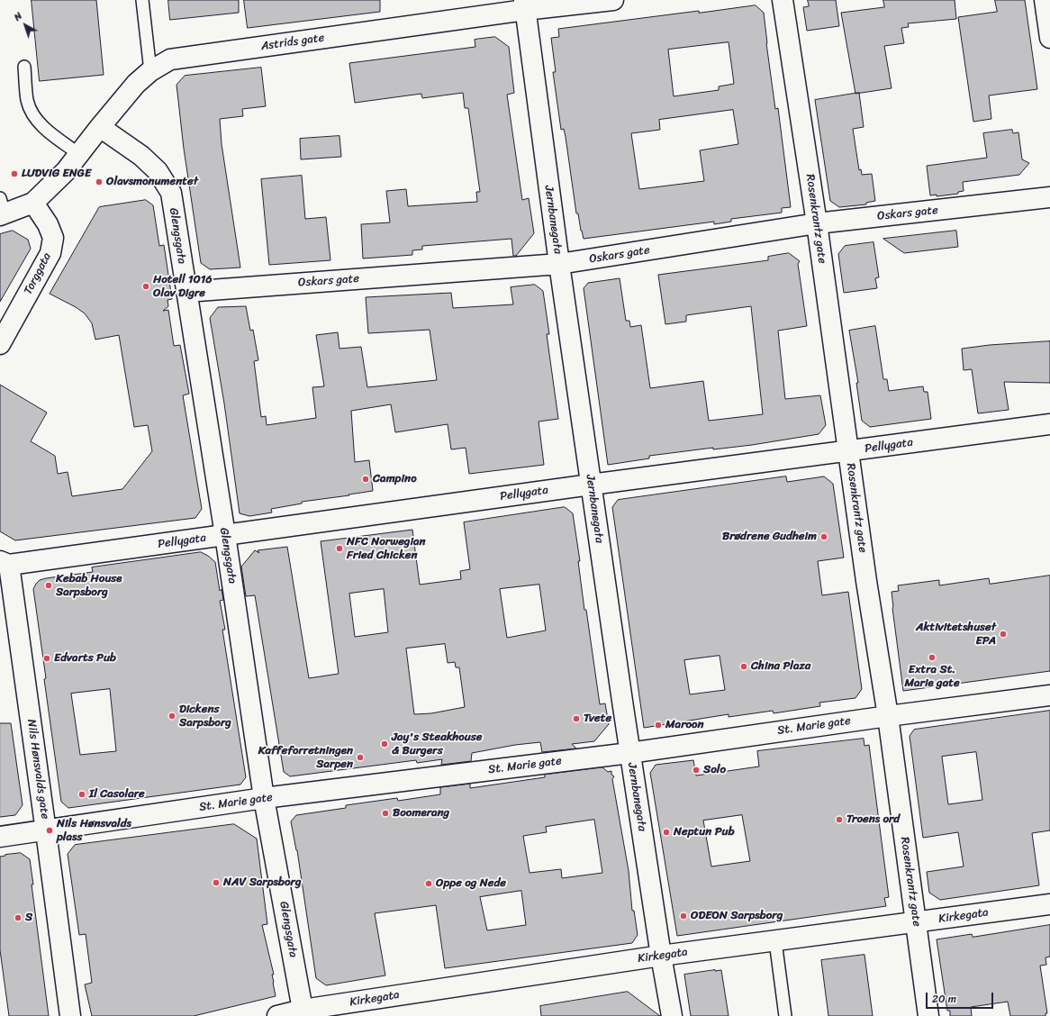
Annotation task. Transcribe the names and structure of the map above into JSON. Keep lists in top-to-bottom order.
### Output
{
  "streets": {
    "street": [
      "Astrids gate",
      "Oskars gate",
      "Rosenkrantz gate",
      "Jernbanegata",
      "Glengsgata",
      "Torggata",
      "Pellygata",
      "St. Marie gate",
      "Nils Hønsvalds gate",
      "Kirkegata"
    ]
  },
  "crossings": [
    ["Astrids gate", "Jernbanegata"],
    ["Astrids gate", "Glengsgata"],
    ["Astrids gate", "Torggata"],
    ["Oskars gate", "Rosenkrantz gate"],
    ["Oskars gate", "Jernbanegata"],
    ["Oskars gate", "Glengsgata"],
    ["Rosenkrantz gate", "Pellygata"],
    ["Rosenkrantz gate", "St. Marie gate"],
    ["Rosenkrantz gate", "Kirkegata"],
    ["Jernbanegata", "Pellygata"],
    ["Jernbanegata", "St. Marie gate"],
    ["Jernbanegata", "Kirkegata"],
    ["Glengsgata", "Pellygata"],
    ["Glengsgata", "St. Marie gate"],
    ["Glengsgata", "Kirkegata"],
    ["Pellygata", "Nils Hønsvalds gate"],
    ["St. Marie gate", "Nils Hønsvalds gate"]
  ],
  "places": [
    "LUDVIG ENGE",
    "Olavsmonumentet",
    "Hotell 1016 Olav Digre",
    "Campino",
    "Brødrene Gudheim",
    "NFC Norwegian Fried Chicken",
    "Kebab House Sarpsborg",
    "Aktivitetshuset EPA",
    "Extra St. Marie gate",
    "Edvarts Pub",
    "China Plaza",
    "Dickens Sarpsborg",
    "Tvete",
    "Maroon",
    "Jay's Steakhouse & Burgers",
    "Kaffeforretningen Sarpen",
    "Solo",
    "Il Casolare",
    "Boomerang",
    "Troens ord",
    "Nils Hønsvalds plass",
    "Neptun Pub",
    "NAV Sarpsborg",
    "Oppe og Nede",
    "ODEON Sarpsborg",
    "S"
  ],
  "scale_bar": "20 m",
  "north": "top left"
}
